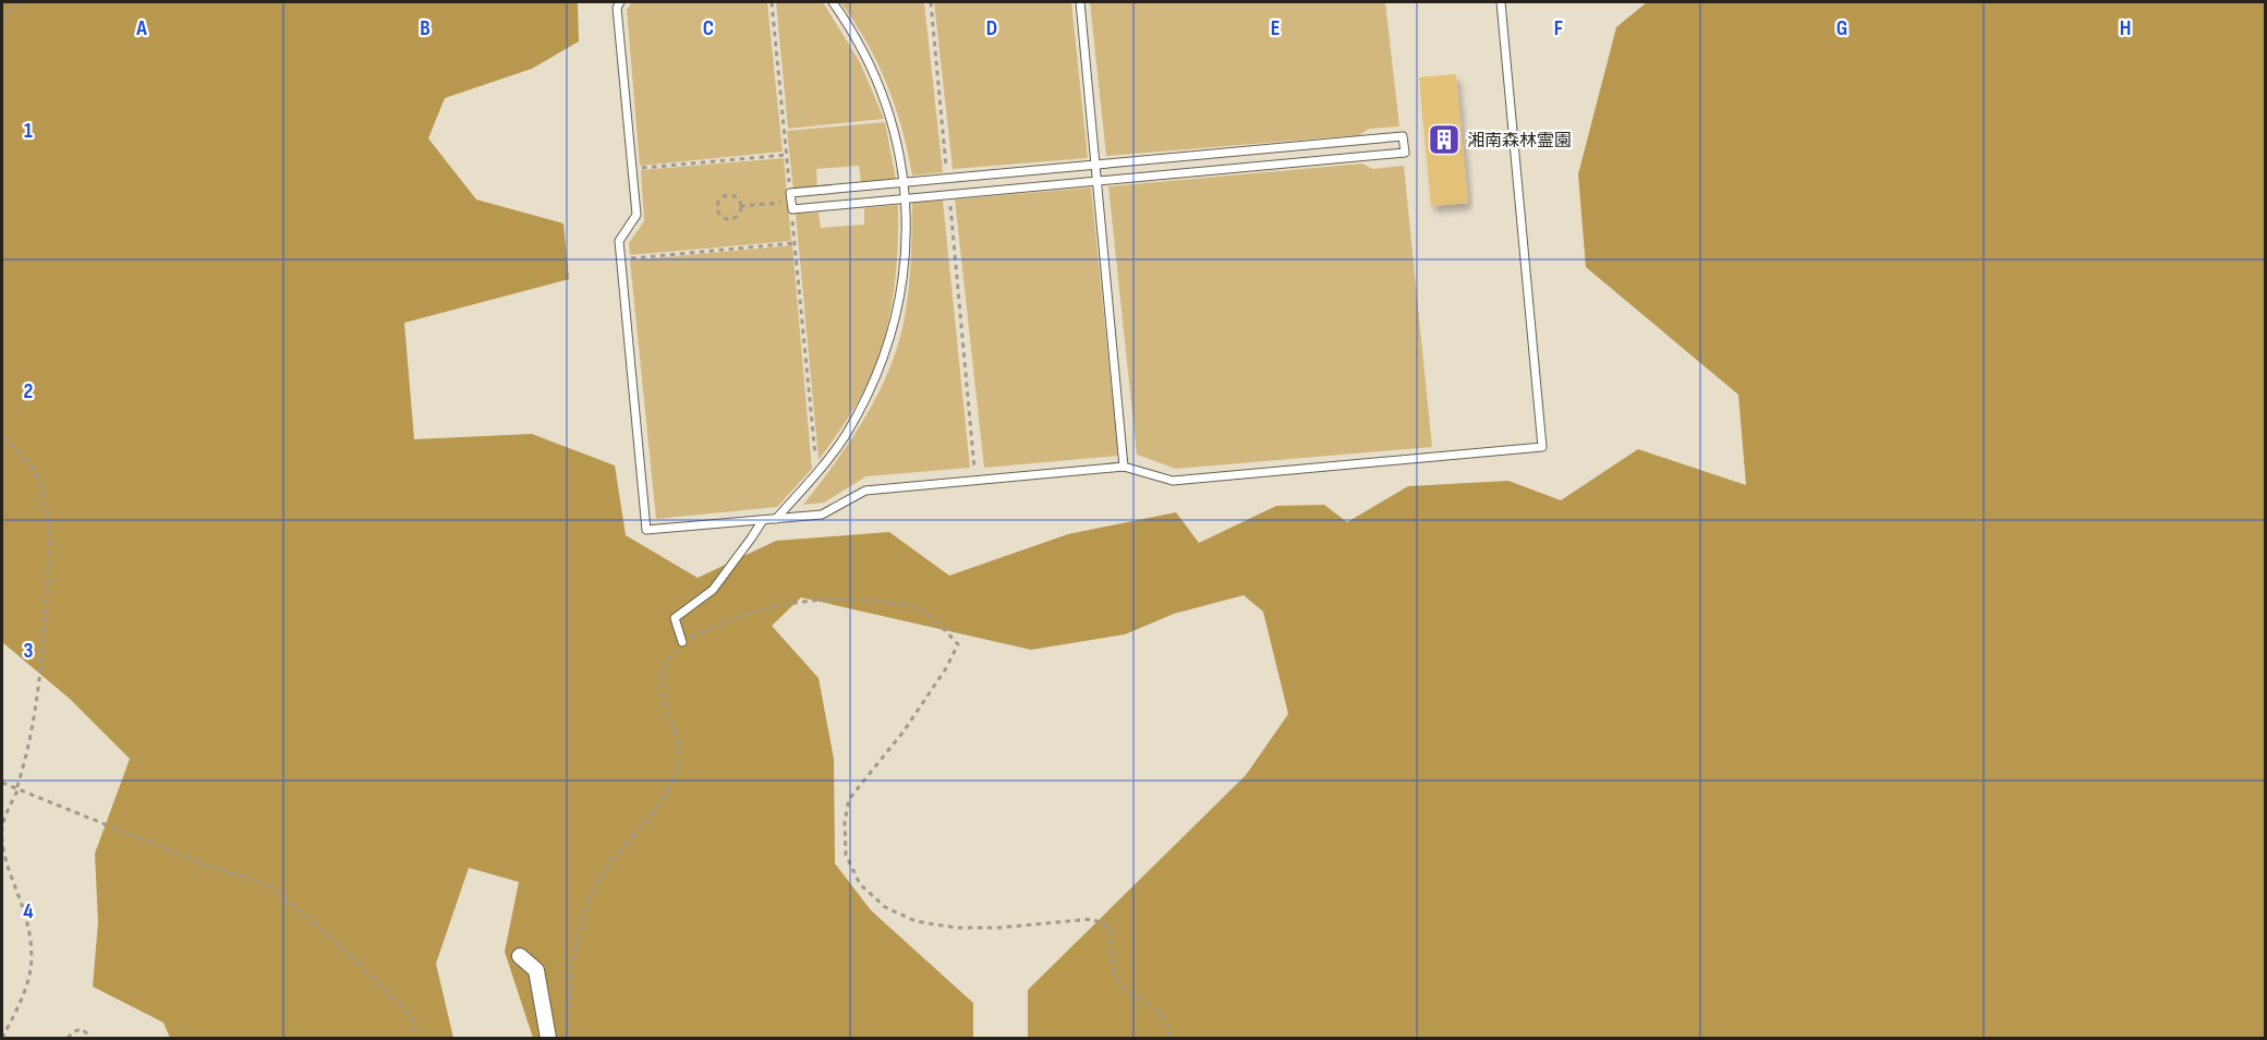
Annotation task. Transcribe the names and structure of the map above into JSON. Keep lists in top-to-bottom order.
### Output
{
  "places": {
    "building": ["湘南森林霊園"]
  },
  "grid": {
    "columns": [
      "A",
      "B",
      "C",
      "D",
      "E",
      "F",
      "G",
      "H"
    ],
    "rows": [
      "1",
      "2",
      "3",
      "4"
    ]
  }
}
